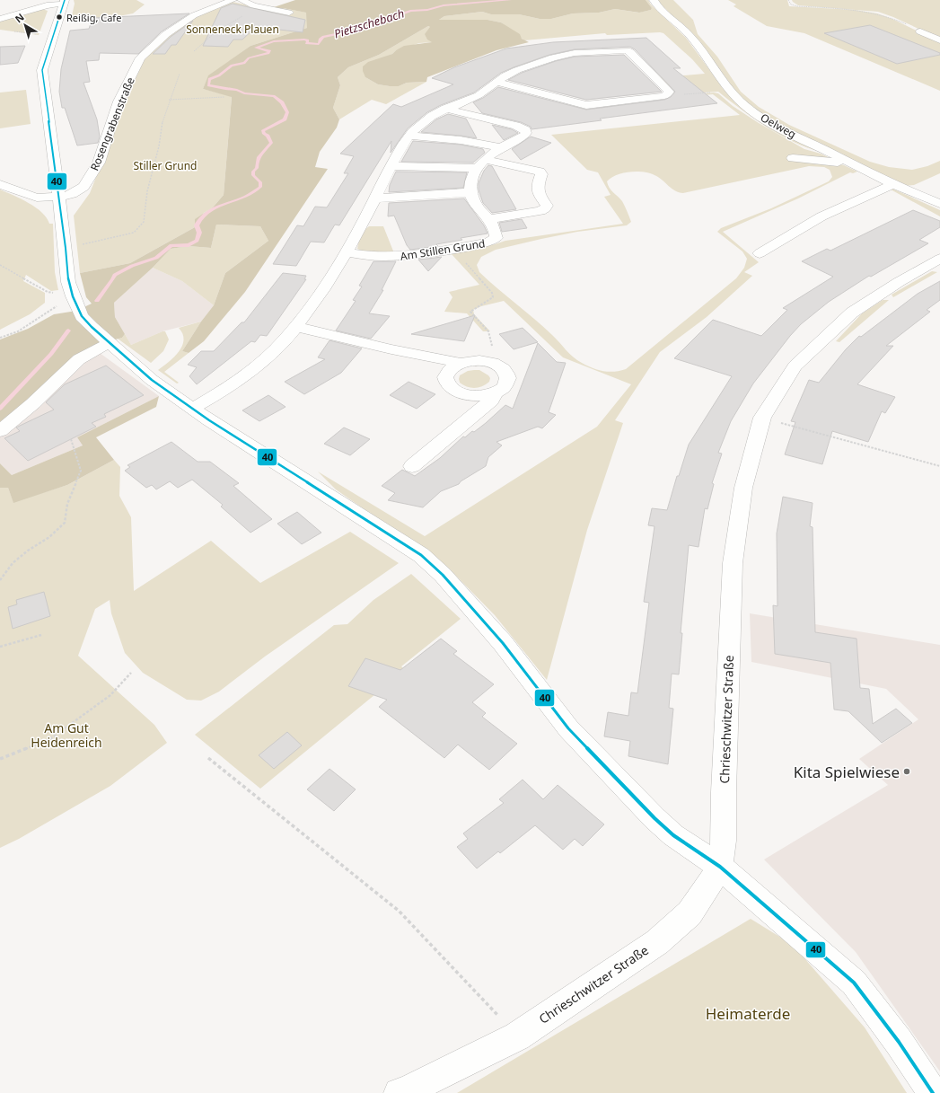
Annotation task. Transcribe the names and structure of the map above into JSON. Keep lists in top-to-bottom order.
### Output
{
  "streets": {
    "street": [
      "Rosengrabenstraße",
      "Oelweg",
      "Am Stillen Grund",
      "Chrieschwitzer Straße"
    ]
  },
  "water": ["Pietzschebach"],
  "parks": [
    "Sonneneck Plauen",
    "Stiller Grund",
    "Am Gut Heidenreich",
    "Heimaterde"
  ],
  "places": ["Reißig, Cafe", "Kita Spielwiese"],
  "lines": ["transit line 40"],
  "north": "top left"
}
